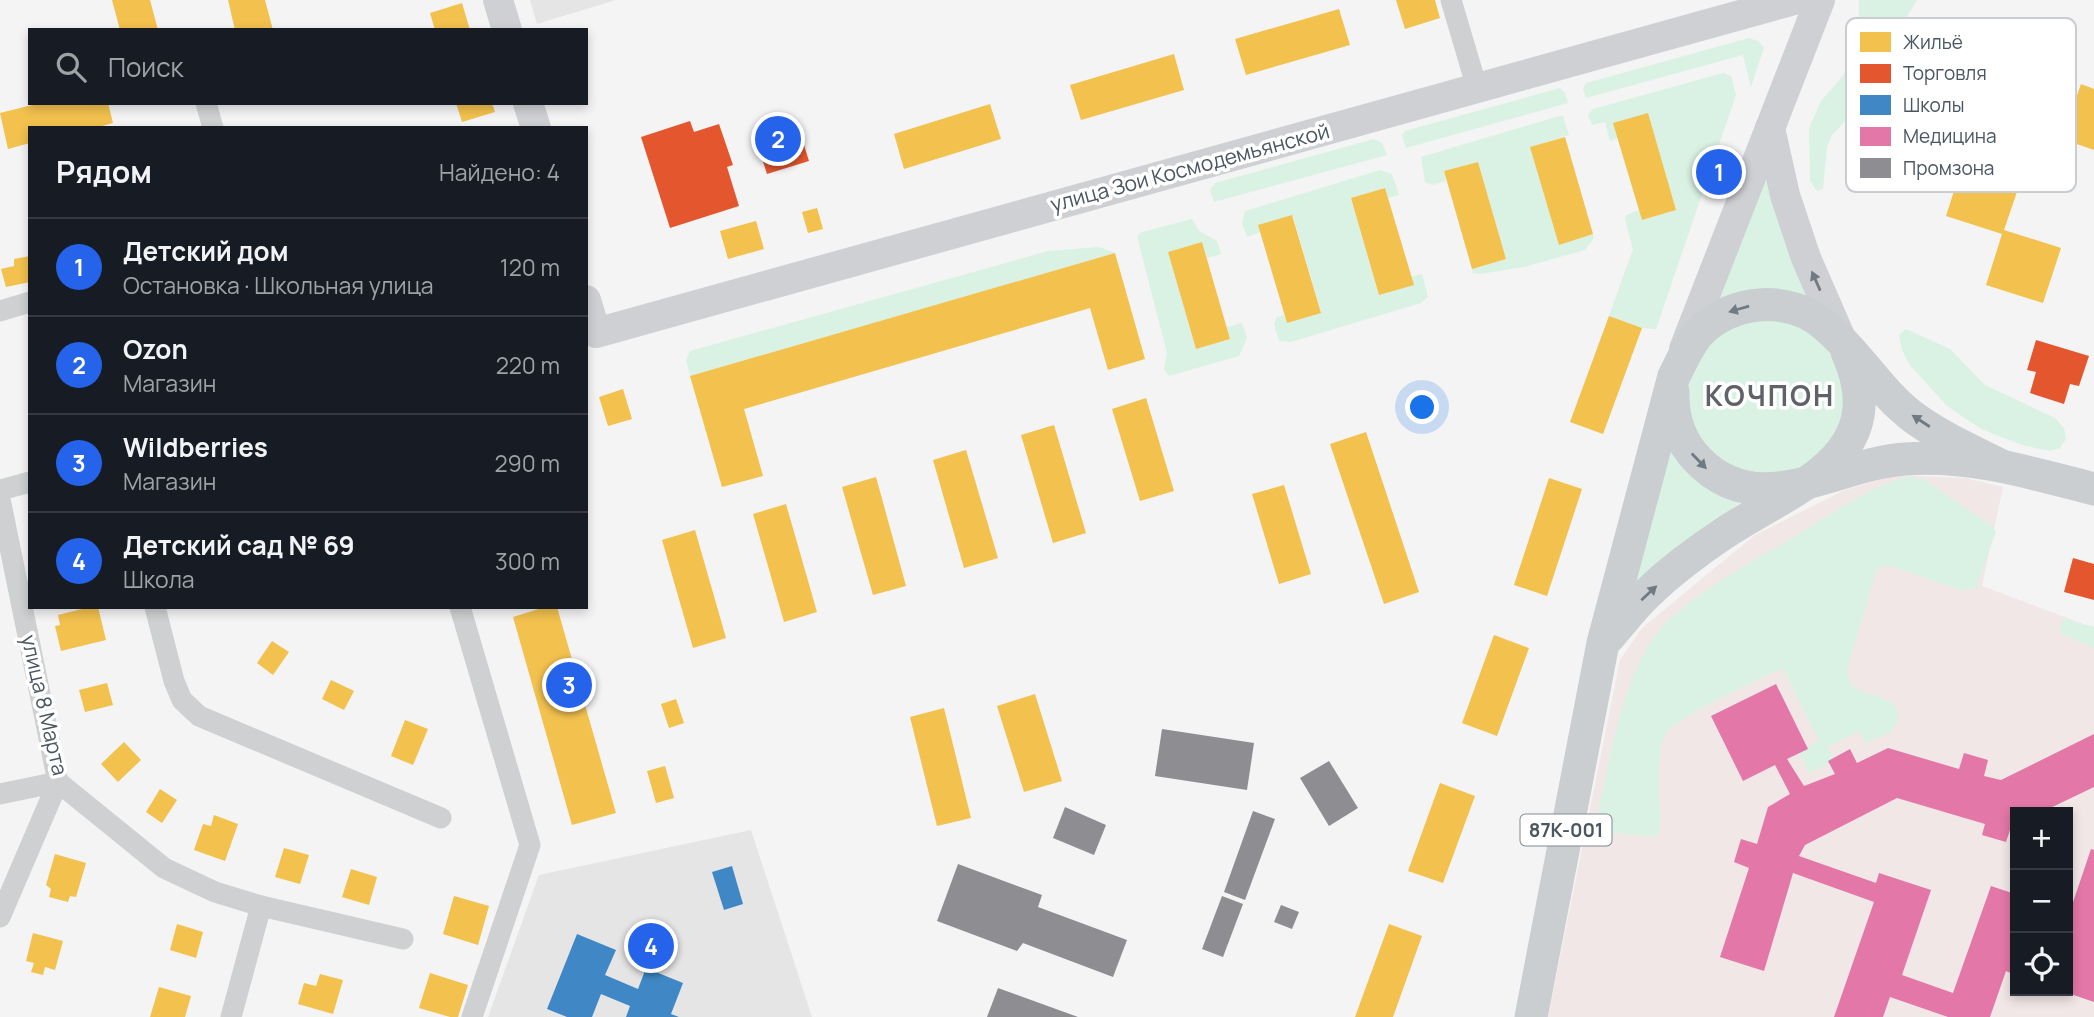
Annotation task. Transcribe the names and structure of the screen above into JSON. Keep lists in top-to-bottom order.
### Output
{
  "streets": {
    "main road": ["87К-001"],
    "street": ["улица Зои Космодемьянской", "улица 8 Марта"]
  },
  "districts": ["КОЧПОН"],
  "legend": [
    "Жильё",
    "Торговля",
    "Школы",
    "Медицина",
    "Промзона"
  ],
  "page": {
    "search": "Поиск",
    "pins": [
      "2",
      "1",
      "3",
      "4"
    ],
    "heading": ["Рядом", "Найдено: 4"],
    "list": [
      {
        "mark": "1",
        "name": "Детский дом",
        "note": "Остановка · Школьная улица",
        "value": "120 m"
      },
      {
        "mark": "2",
        "name": "Ozon",
        "note": "Магазин",
        "value": "220 m"
      },
      {
        "mark": "3",
        "name": "Wildberries",
        "note": "Магазин",
        "value": "290 m"
      },
      {
        "mark": "4",
        "name": "Детский сад № 69",
        "note": "Школа",
        "value": "300 m"
      }
    ],
    "map_buttons": ["+", "−"]
  }
}
